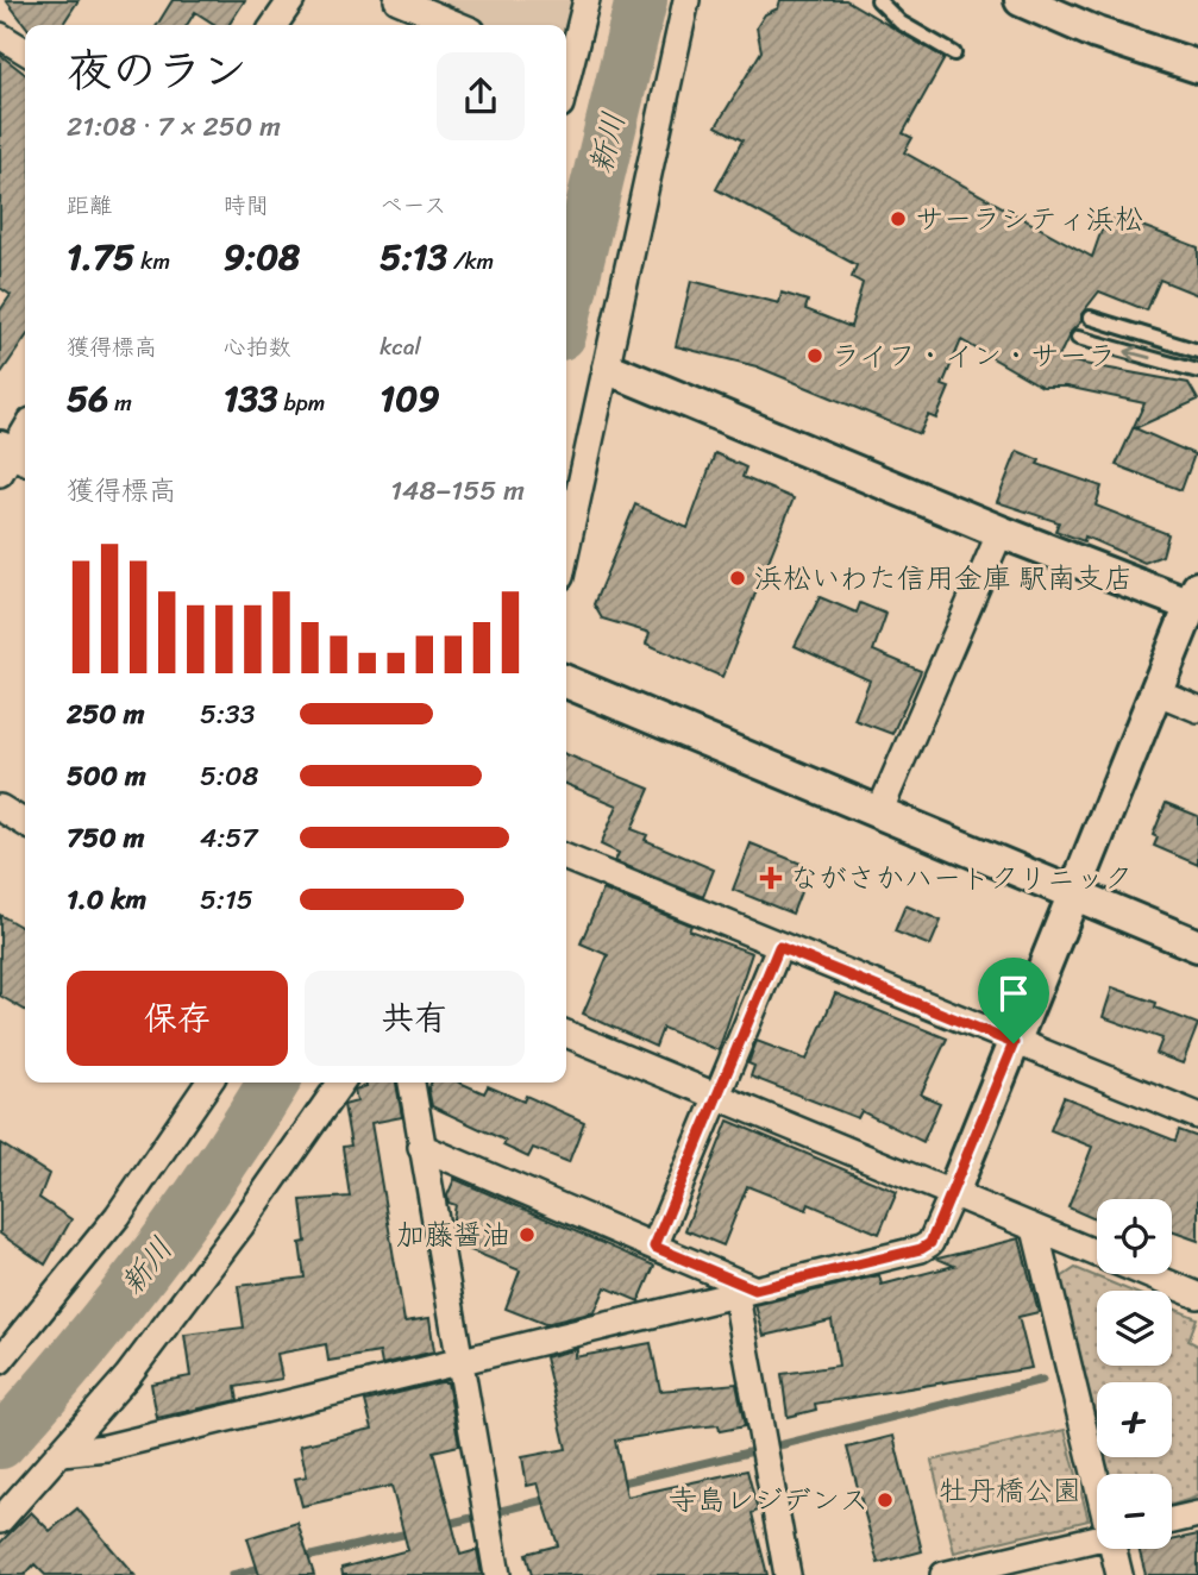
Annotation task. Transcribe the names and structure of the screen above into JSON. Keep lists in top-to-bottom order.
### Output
{
  "water": ["新川"],
  "parks": ["牡丹橋公園"],
  "places": {
    "other": [
      "サーラシティ浜松",
      "ライフ・イン・サーラ",
      "浜松いわた信用金庫 駅南支店",
      "加藤醤油",
      "寺島レジデンス"
    ],
    "health": ["ながさかハートクリニック"]
  },
  "page": {
    "heading": ["夜のラン", "21:08 · 7 × 250 m"],
    "stats": [
      ["距離", "1.75 km"],
      ["時間", "9:08"],
      ["ペース", "5:13 /km"],
      ["獲得標高", "56 m"],
      ["心拍数", "133 bpm"],
      ["kcal", "109"]
    ],
    "chart": ["獲得標高", "148–155 m"],
    "list": [
      {
        "name": "250 m",
        "note": "5:33"
      },
      {
        "name": "500 m",
        "note": "5:08"
      },
      {
        "name": "750 m",
        "note": "4:57"
      },
      {
        "name": "1.0 km",
        "note": "5:15"
      }
    ],
    "buttons": ["保存", "共有"],
    "map_buttons": ["+", "−"]
  }
}
